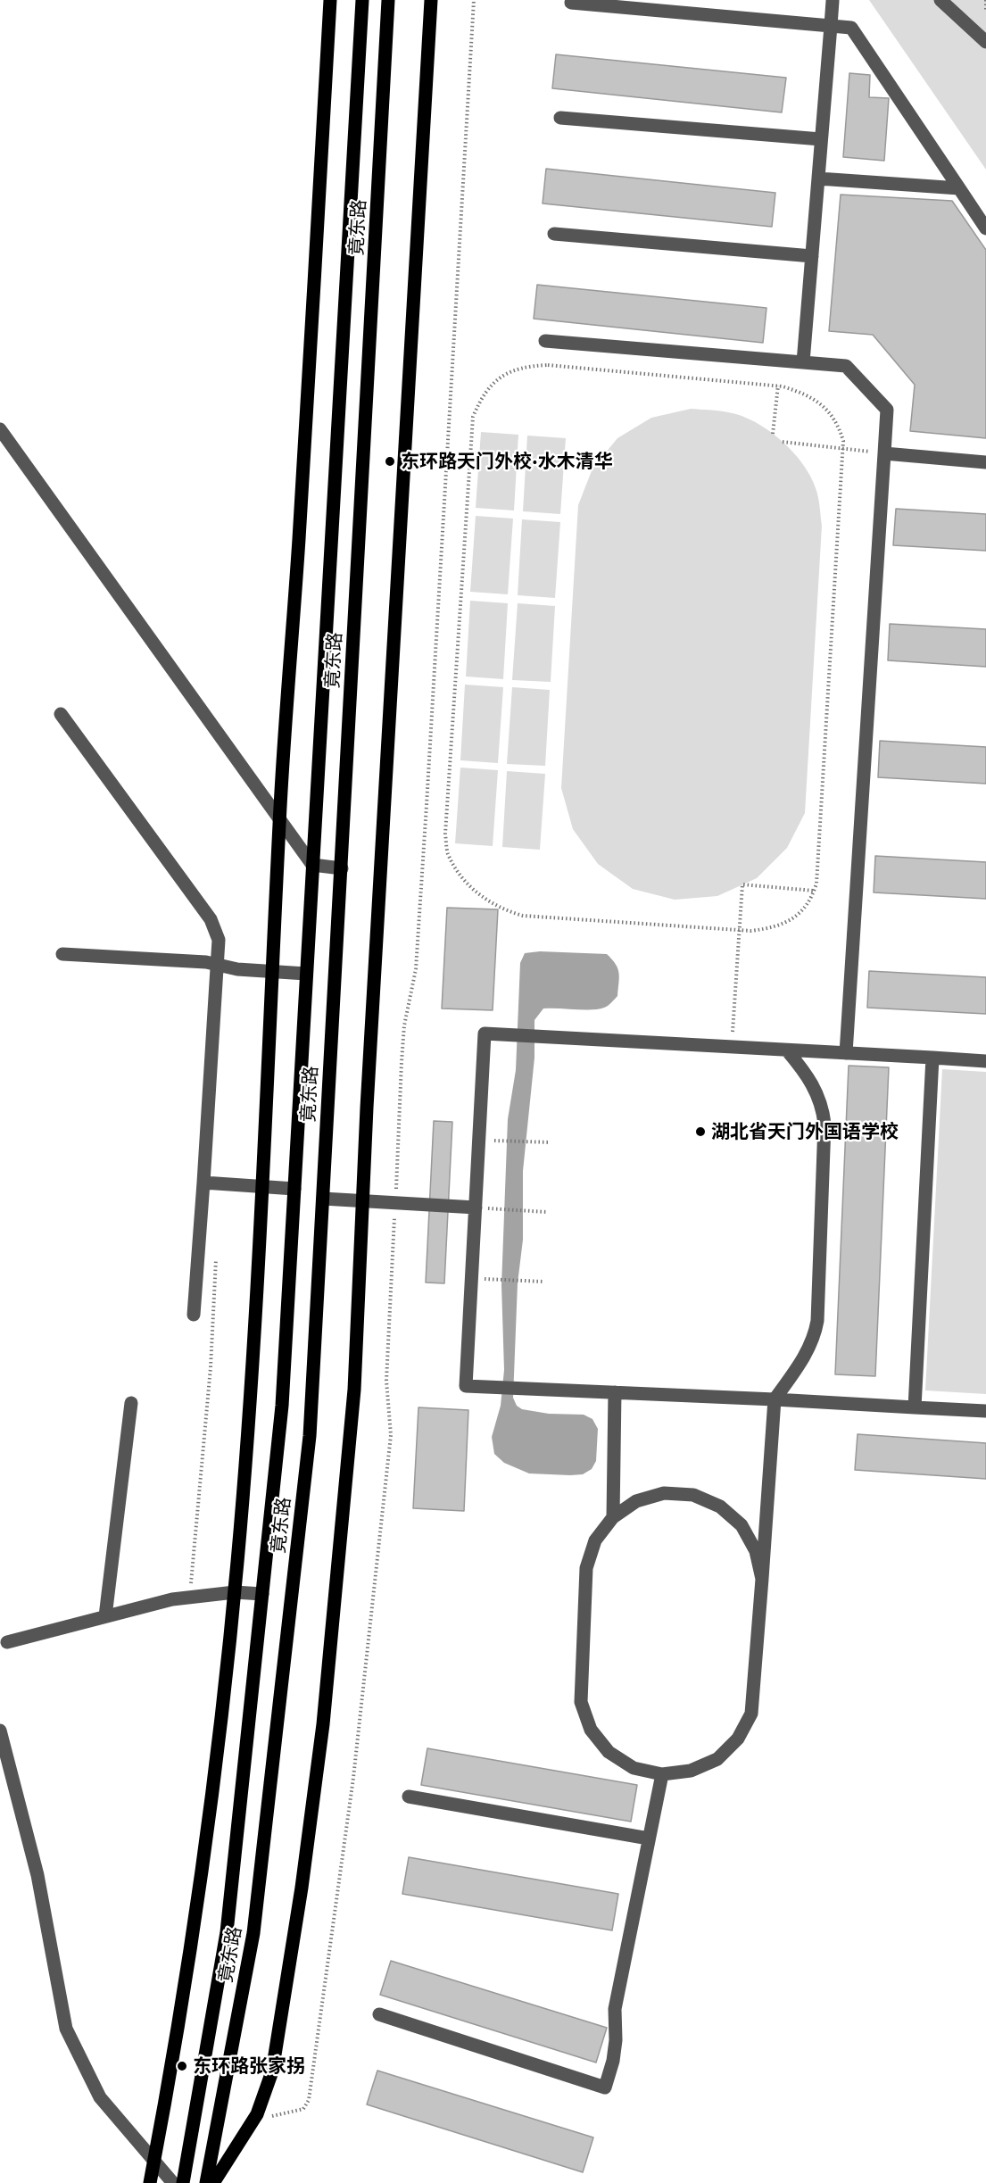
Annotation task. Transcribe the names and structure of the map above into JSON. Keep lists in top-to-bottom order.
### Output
{
  "streets": {
    "main road": ["竟东路"]
  },
  "places": ["东环路天门外校·水木清华", "湖北省天门外国语学校", "东环路张家拐"]
}
